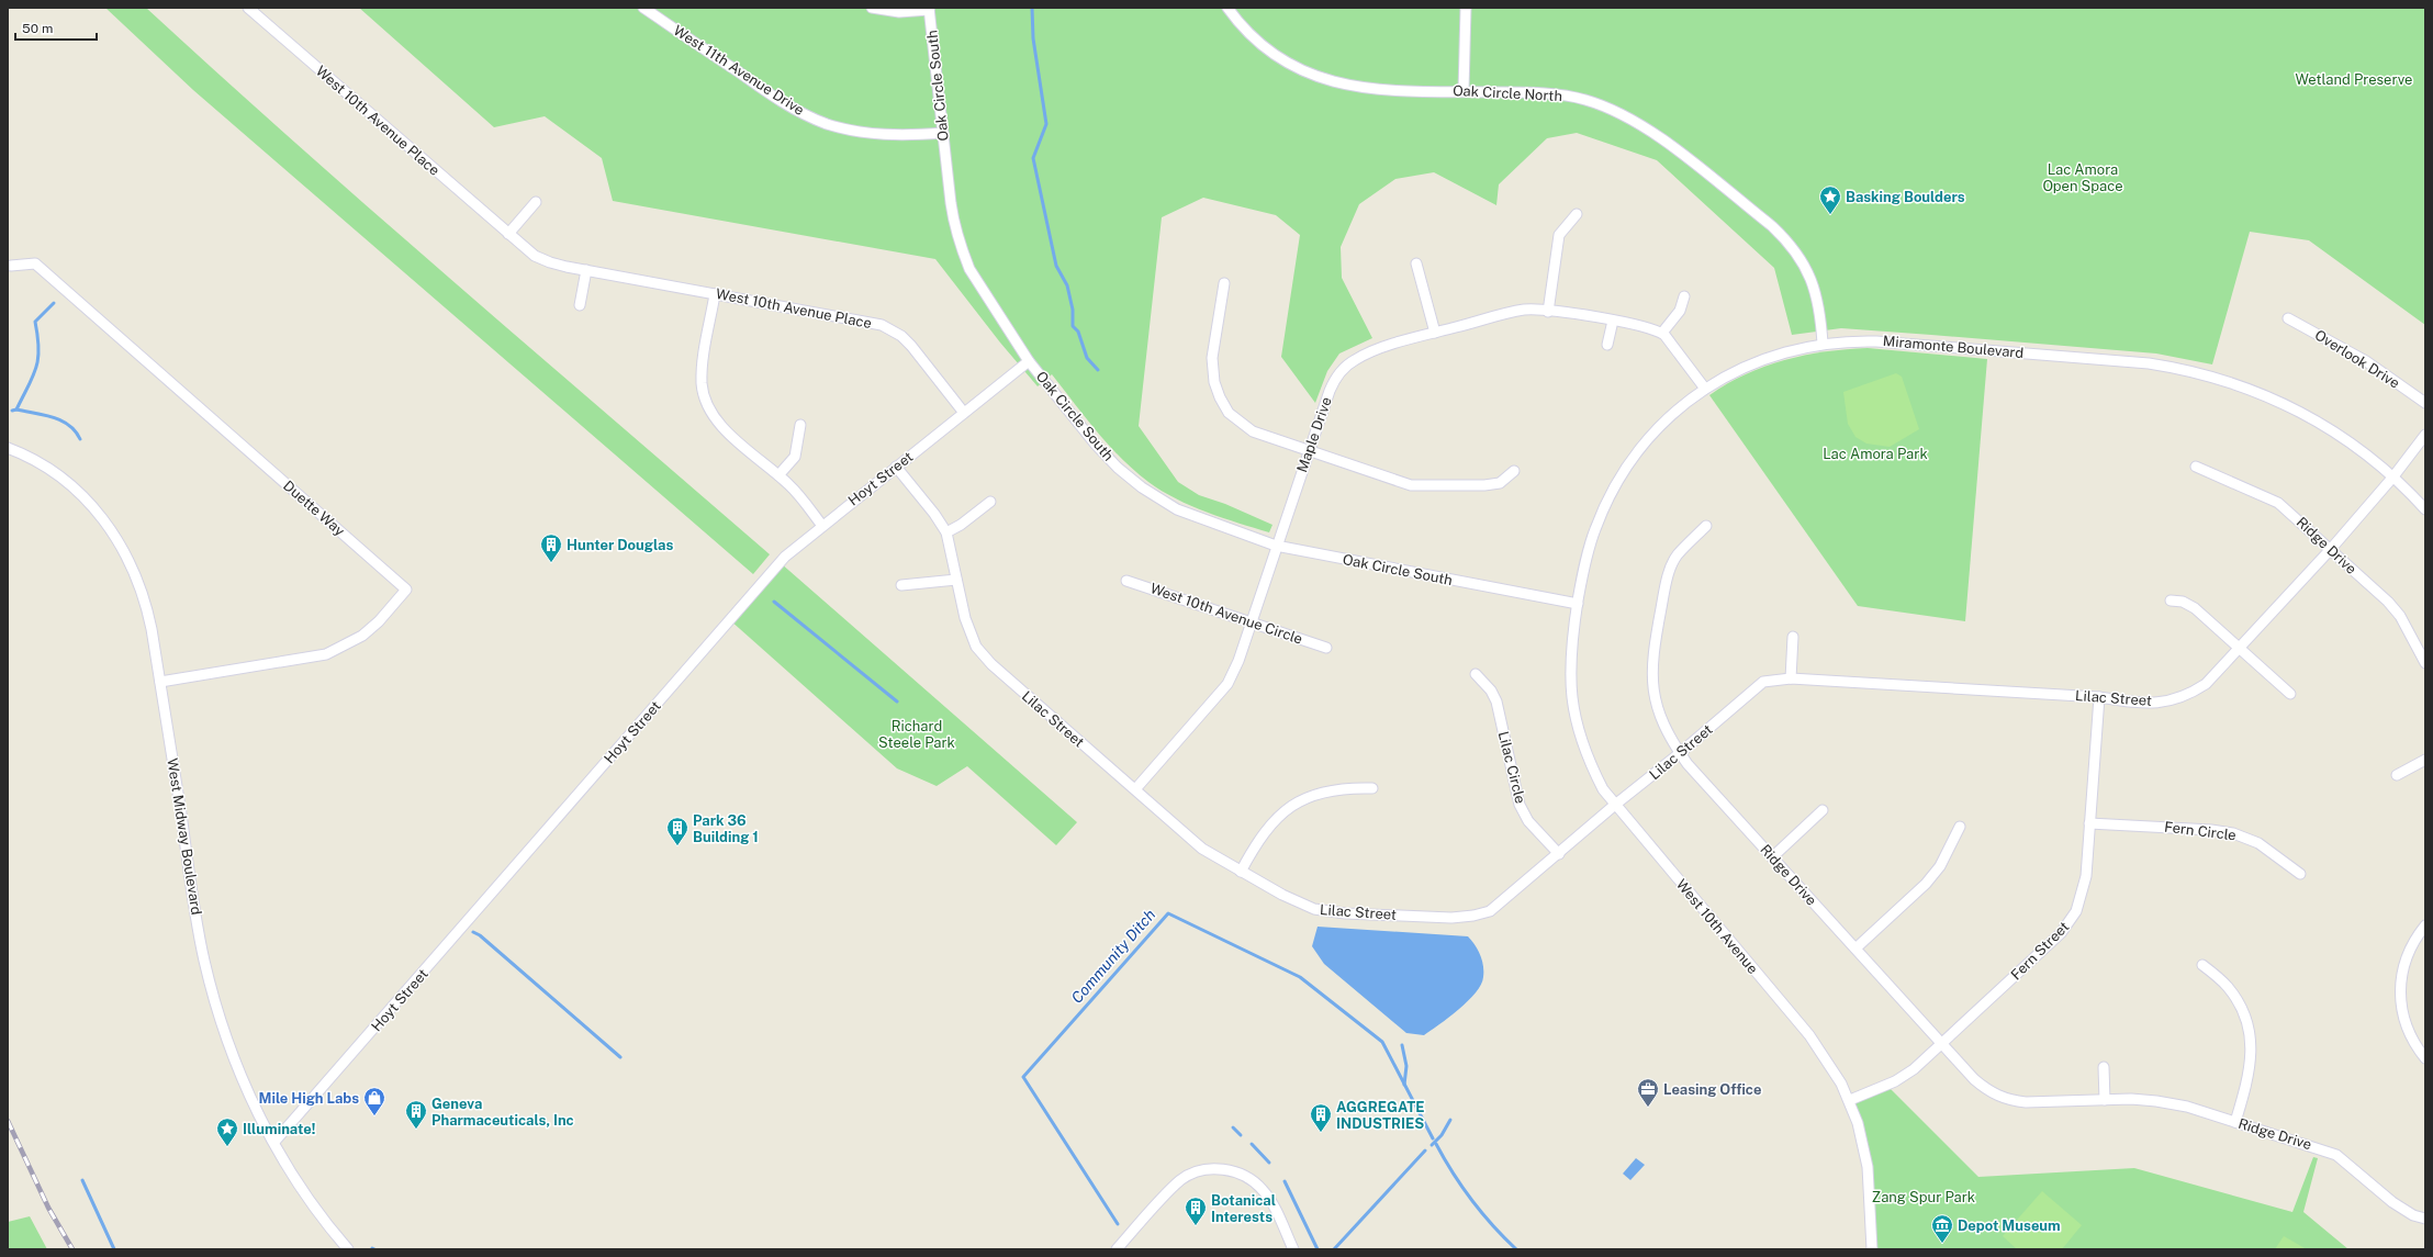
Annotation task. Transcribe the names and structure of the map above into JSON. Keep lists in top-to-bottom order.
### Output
{
  "streets": {
    "street": [
      "West 11th Avenue Drive",
      "Oak Circle South",
      "Oak Circle North",
      "West 10th Avenue Place",
      "Miramonte Boulevard",
      "Overlook Drive",
      "Maple Drive",
      "Hoyt Street",
      "Duette Way",
      "Ridge Drive",
      "West 10th Avenue Circle",
      "Lilac Street",
      "Lilac Circle",
      "Fern Circle",
      "West Midway Boulevard",
      "West 10th Avenue",
      "Fern Street"
    ]
  },
  "crossings": [
    ["West 11th Avenue Drive", "Oak Circle South"],
    ["Oak Circle South", "Miramonte Boulevard"],
    ["Oak Circle South", "Maple Drive"],
    ["Oak Circle South", "Hoyt Street"],
    ["Oak Circle South", "West 10th Avenue"],
    ["Oak Circle North", "Miramonte Boulevard"],
    ["West 10th Avenue Place", "Hoyt Street"],
    ["Miramonte Boulevard", "Lilac Street"],
    ["Miramonte Boulevard", "West 10th Avenue"],
    ["Maple Drive", "West 10th Avenue Circle"],
    ["Maple Drive", "Lilac Street"],
    ["Hoyt Street", "Lilac Street"],
    ["Hoyt Street", "West Midway Boulevard"],
    ["Duette Way", "West Midway Boulevard"],
    ["Ridge Drive", "Lilac Street"],
    ["Ridge Drive", "Fern Street"],
    ["Lilac Street", "Lilac Circle"],
    ["Lilac Street", "West 10th Avenue"],
    ["Lilac Street", "Fern Street"],
    ["Fern Circle", "Fern Street"],
    ["West 10th Avenue", "Fern Street"]
  ],
  "water": ["Community Ditch"],
  "parks": [
    "Wetland Preserve",
    "Lac Amora Open Space",
    "Lac Amora Park",
    "Richard Steele Park",
    "Zang Spur Park"
  ],
  "places": {
    "place": ["Basking Boulders", "Illuminate!"],
    "building": [
      "Hunter Douglas",
      "Park 36 Building 1",
      "Geneva Pharmaceuticals, Inc",
      "AGGREGATE INDUSTRIES",
      "Botanical Interests"
    ],
    "office": ["Leasing Office"],
    "shop": ["Mile High Labs"],
    "museum": ["Depot Museum"]
  },
  "scale_bar": "50 m"
}
